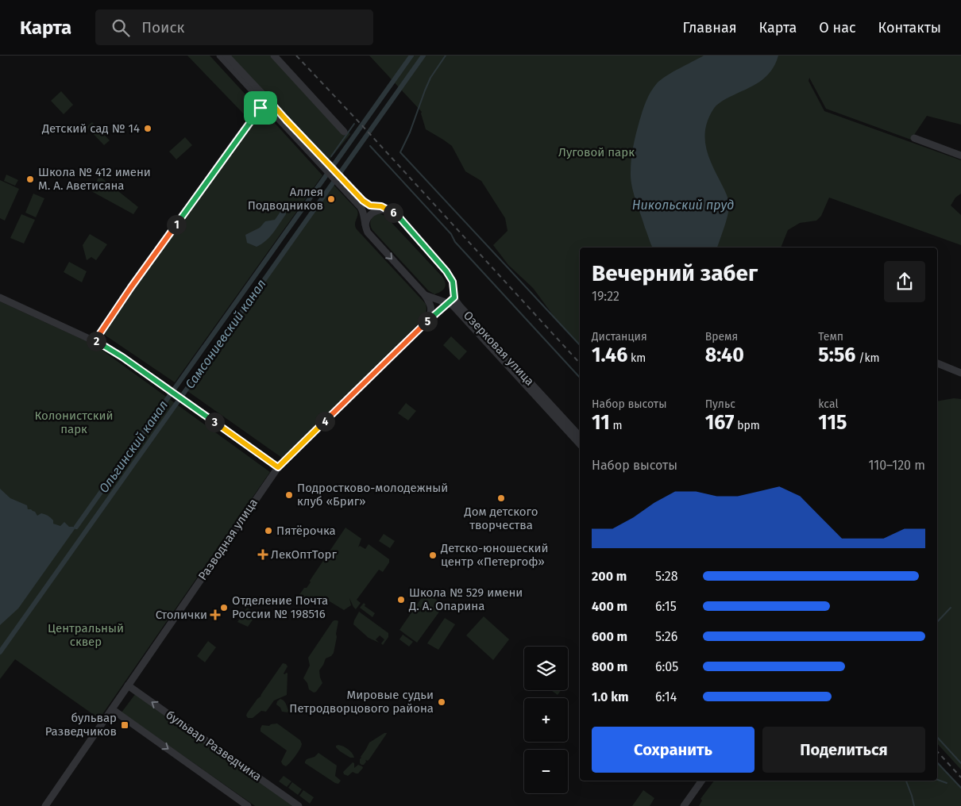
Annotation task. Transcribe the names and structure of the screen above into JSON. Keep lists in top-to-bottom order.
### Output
{
  "streets": {
    "street": ["Озерковая улица", "Разводная улица", "бульвар Разведчика"]
  },
  "crossings": [
    ["Озерковая улица", "Разводная улица"],
    ["Разводная улица", "бульвар Разведчика"]
  ],
  "water": ["Никольский пруд", "Самсониевский канал", "Ольгинский канал"],
  "parks": ["Луговой парк", "Колонистский парк", "Центральный сквер"],
  "places": {
    "other": [
      "Детский сад № 14",
      "Школа № 412 имени М. А. Аветисяна",
      "Аллея Подводников",
      "Подростково-молодежный клуб «Бриг»",
      "Дом детского творчества",
      "Пятёрочка",
      "Детско-юношеский центр «Петергоф»",
      "Школа № 529 имени Д. А. Опарина",
      "Отделение Почта России № 198516",
      "Мировые судьи Петродворцового района"
    ],
    "health": ["ЛекОптТорг", "Столички"],
    "transit": ["бульвар Разведчиков"]
  },
  "page": {
    "header": "Карта",
    "search": "Поиск",
    "nav": [
      "Главная",
      "Карта",
      "О нас",
      "Контакты"
    ],
    "pins": [
      "6",
      "1",
      "5",
      "2",
      "4",
      "3"
    ],
    "heading": ["Вечерний забег", "19:22"],
    "stats": [
      ["Дистанция", "1.46 km"],
      ["Время", "8:40"],
      ["Темп", "5:56 /km"],
      ["Набор высоты", "11 m"],
      ["Пульс", "167 bpm"],
      ["kcal", "115"]
    ],
    "chart": ["Набор высоты", "110–120 m"],
    "list": [
      {
        "name": "200 m",
        "note": "5:28"
      },
      {
        "name": "400 m",
        "note": "6:15"
      },
      {
        "name": "600 m",
        "note": "5:26"
      },
      {
        "name": "800 m",
        "note": "6:05"
      },
      {
        "name": "1.0 km",
        "note": "6:14"
      }
    ],
    "map_buttons": ["+", "−"],
    "buttons": ["Сохранить", "Поделиться"]
  }
}
